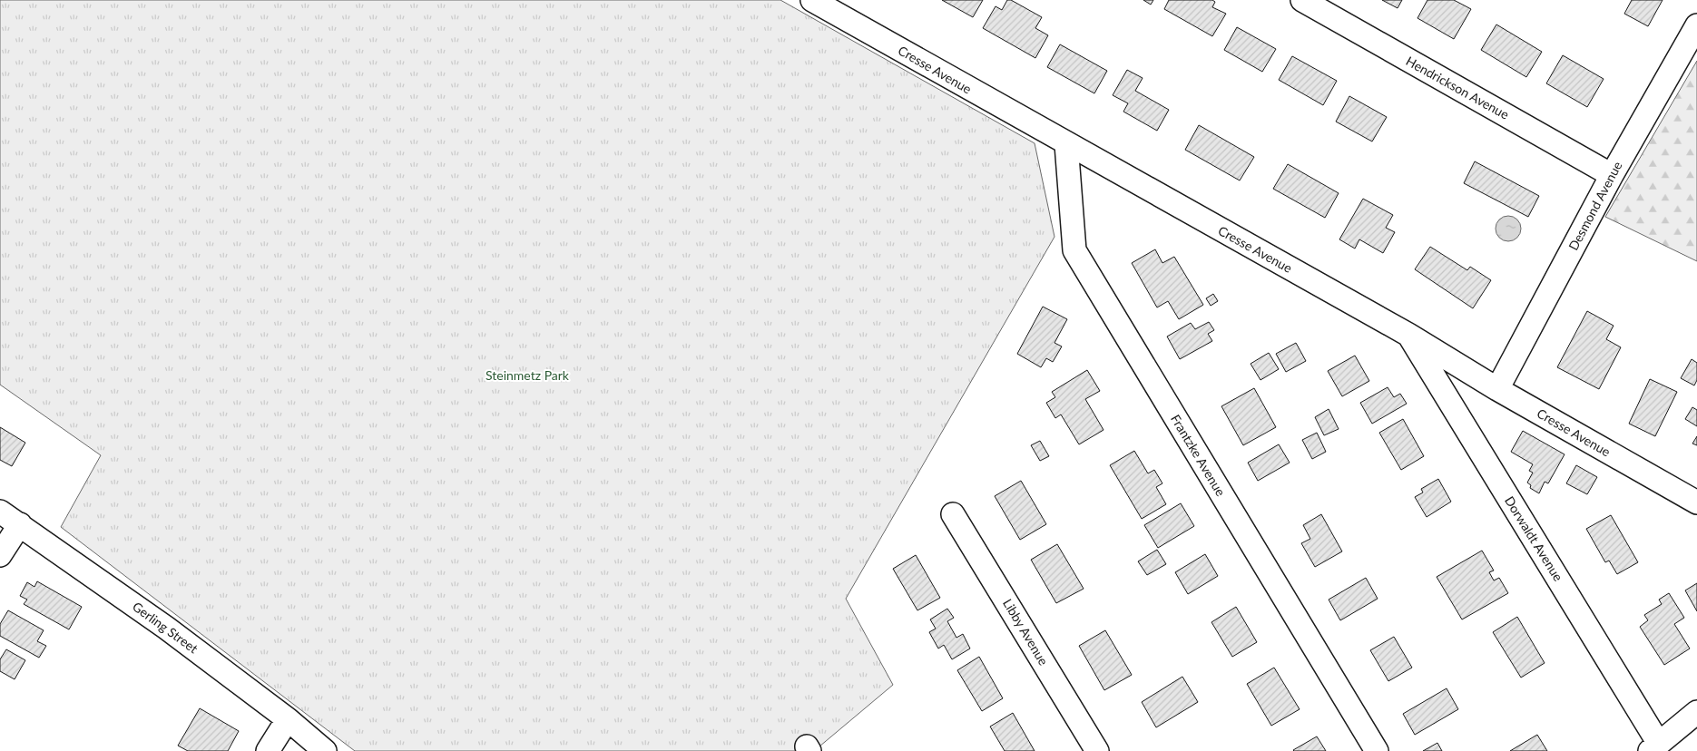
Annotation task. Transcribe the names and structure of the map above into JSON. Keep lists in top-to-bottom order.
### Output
{
  "streets": {
    "street": [
      "Cresse Avenue",
      "Hendrickson Avenue",
      "Desmond Avenue",
      "Frantzke Avenue",
      "Dorwaldt Avenue",
      "Gerling Street",
      "Libby Avenue"
    ]
  },
  "crossings": [
    ["Cresse Avenue", "Desmond Avenue"],
    ["Cresse Avenue", "Frantzke Avenue"],
    ["Cresse Avenue", "Dorwaldt Avenue"],
    ["Hendrickson Avenue", "Desmond Avenue"]
  ],
  "parks": ["Steinmetz Park"]
}
